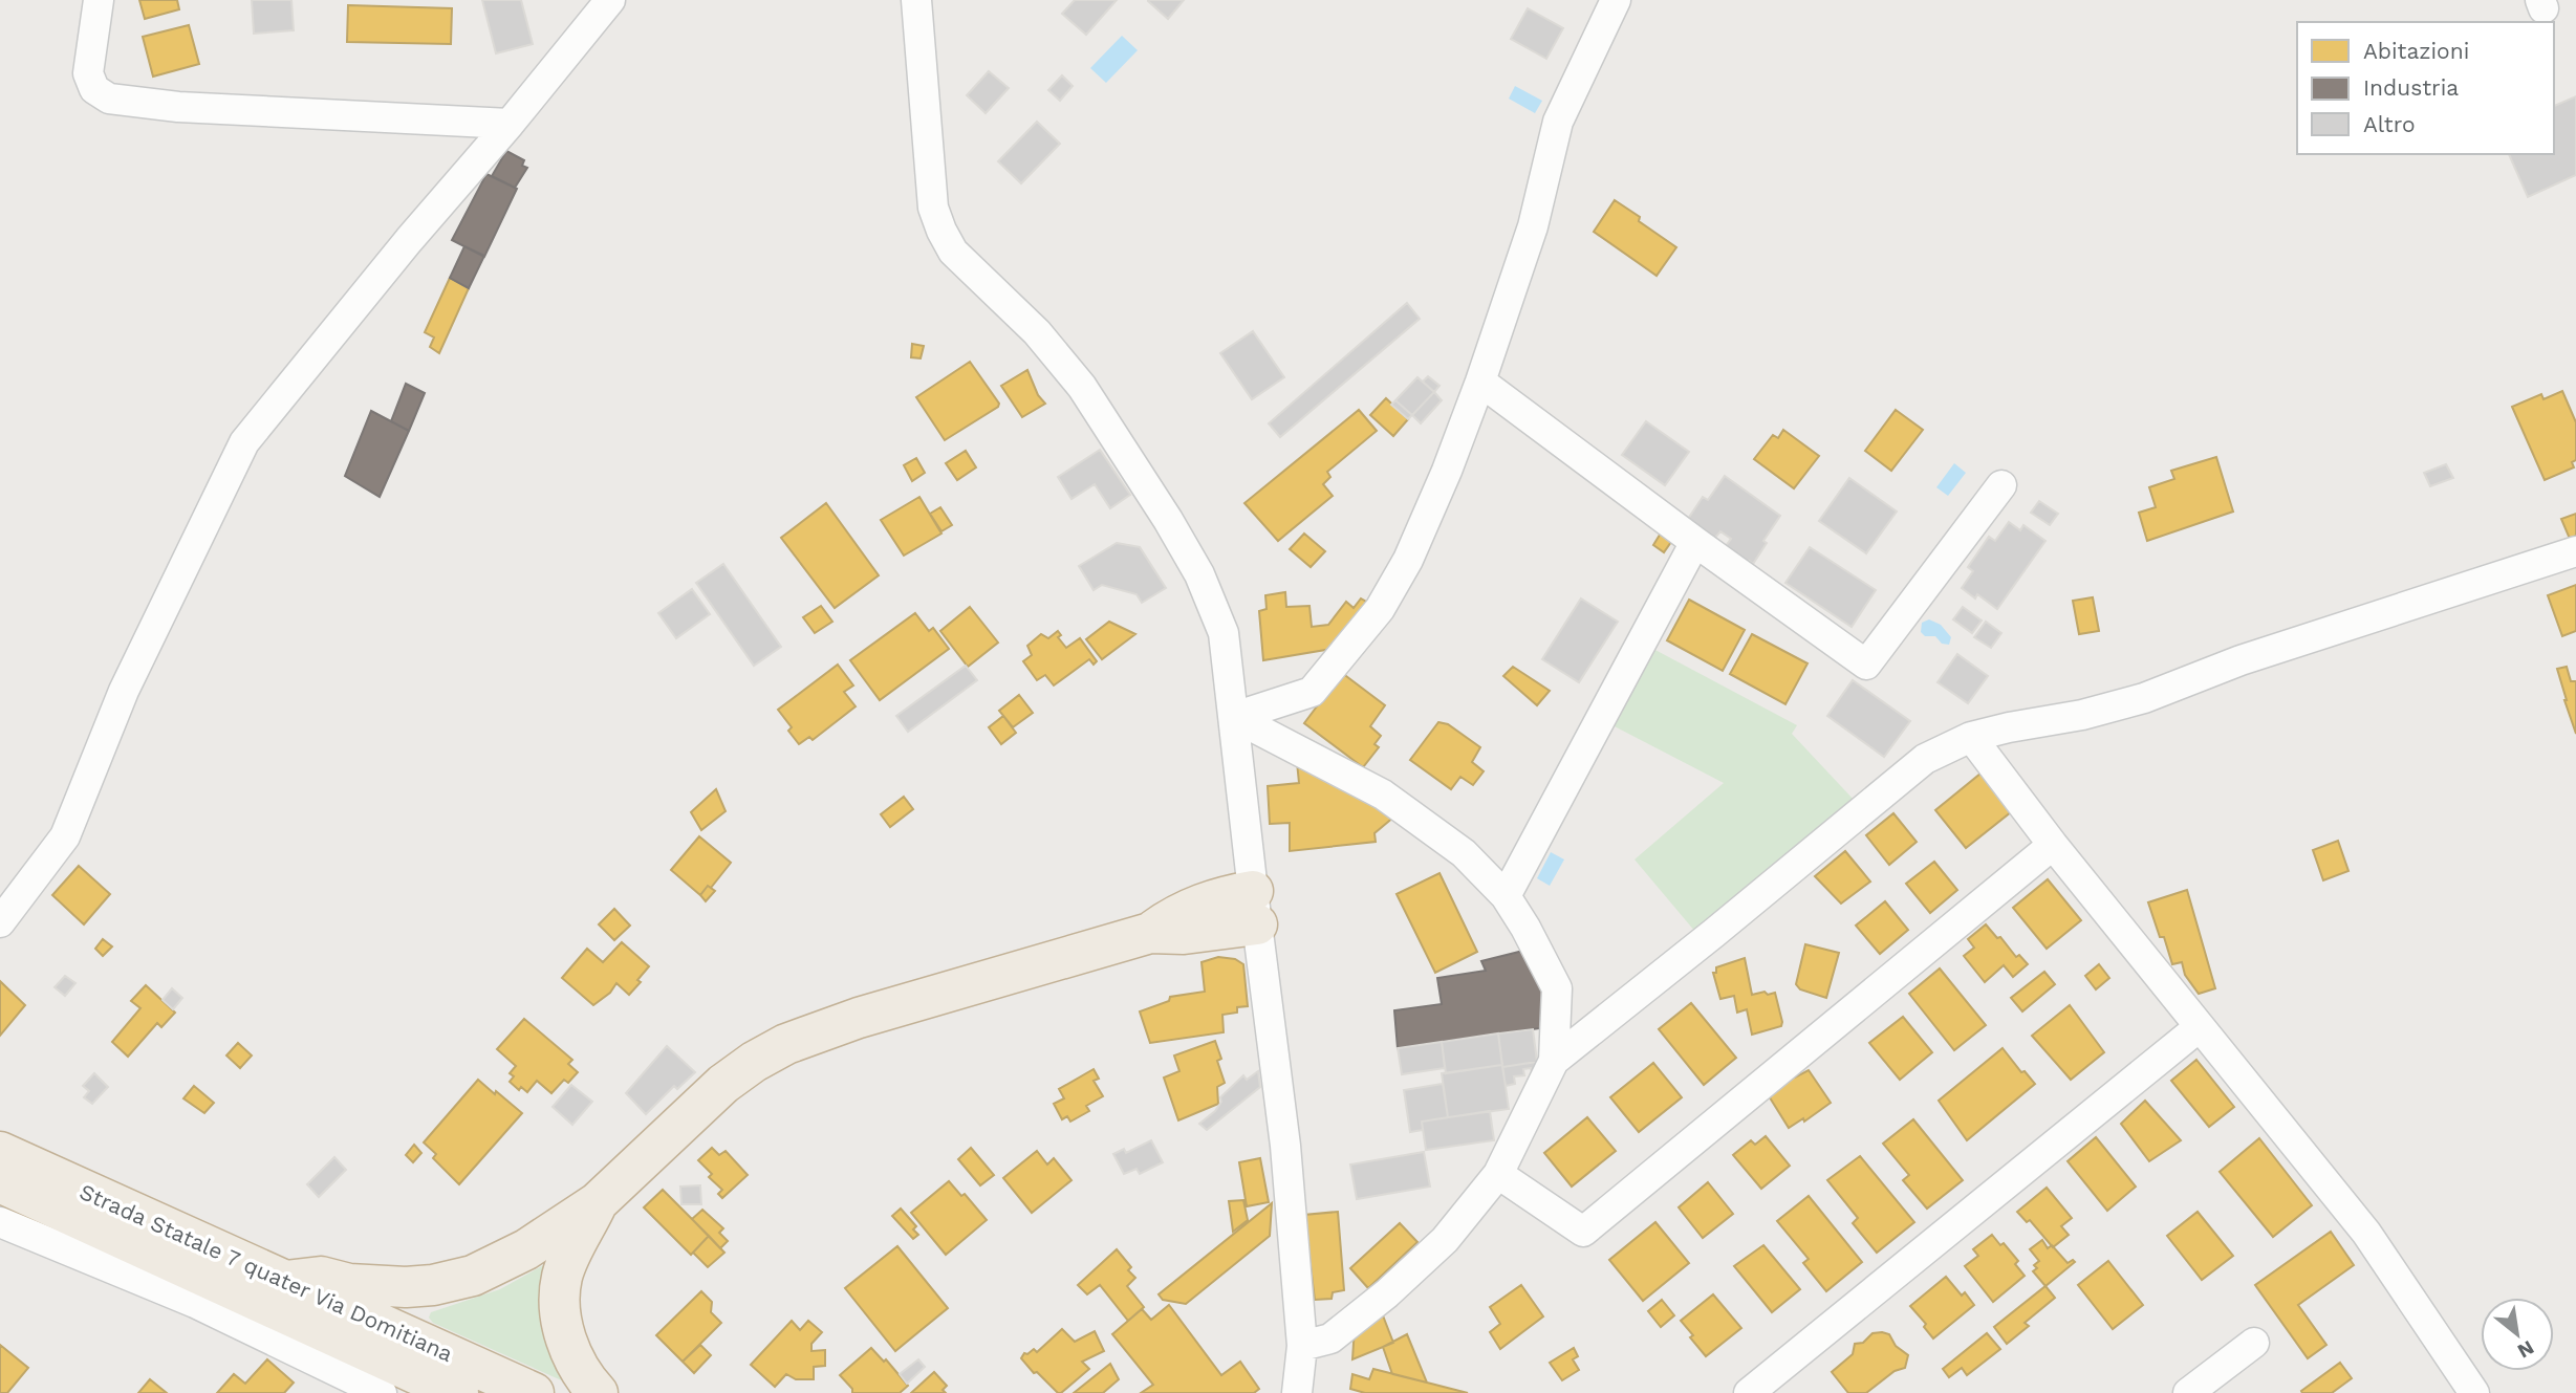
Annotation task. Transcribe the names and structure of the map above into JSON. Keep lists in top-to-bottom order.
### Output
{
  "streets": {
    "highway": ["Strada Statale 7 quater Via Domitiana"]
  },
  "legend": ["Abitazioni", "Industria", "Altro"],
  "north": "bottom right"
}
